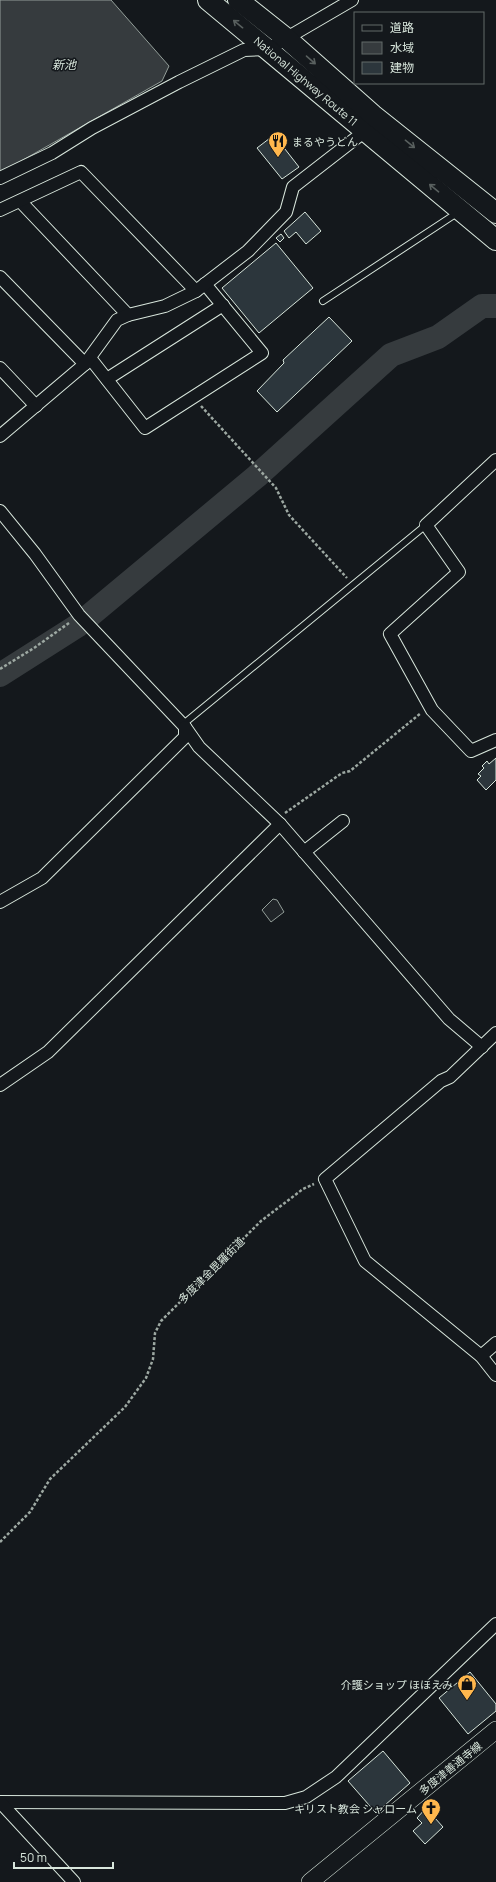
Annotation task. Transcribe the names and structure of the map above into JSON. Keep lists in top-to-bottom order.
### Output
{
  "streets": {
    "highway": ["National Highway Route 11"],
    "main road": ["多度津善通寺線"],
    "path": ["多度津金毘羅街道"]
  },
  "water": ["新池"],
  "places": {
    "restaurant": ["まるやうどん"],
    "shop": ["介護ショップ ほほえみ"],
    "church": ["キリスト教会 シャローム"]
  },
  "legend": ["道路", "水域", "建物"],
  "scale_bar": "50 m"
}
